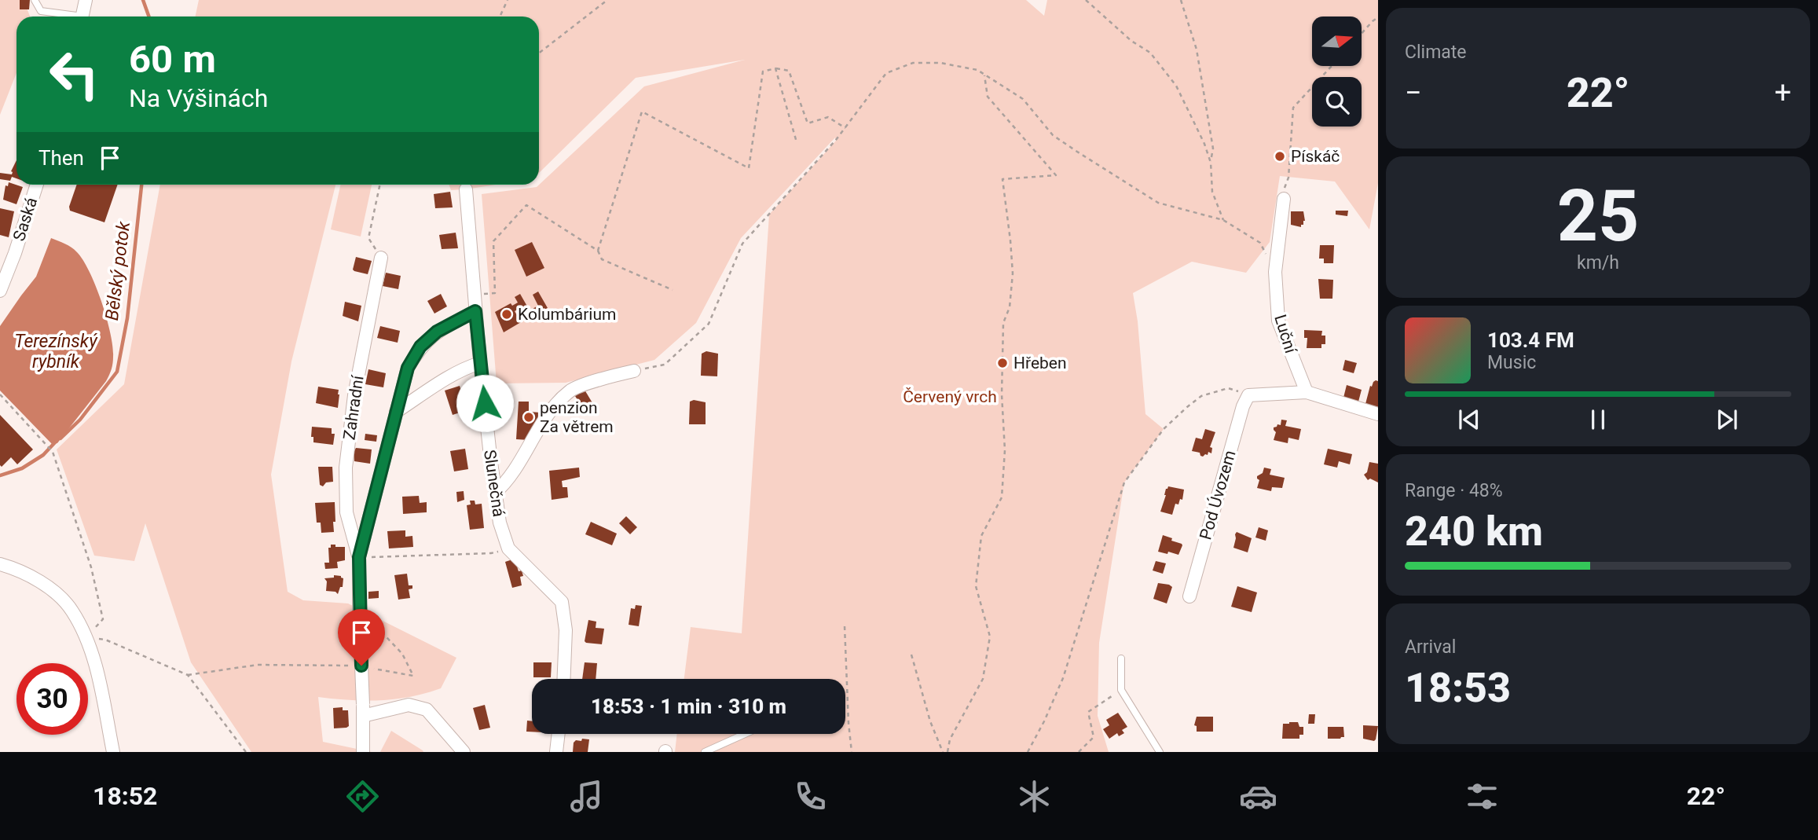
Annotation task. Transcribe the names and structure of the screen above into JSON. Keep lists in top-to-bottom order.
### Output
{
  "streets": {
    "street": [
      "Saská",
      "Luční",
      "Zahradní",
      "Slunečná",
      "Pod Úvozem"
    ]
  },
  "water": ["Bělský potok", "Terezínský rybník"],
  "parks": ["Červený vrch"],
  "places": [
    "Pískáč",
    "Kolumbárium",
    "Hřeben",
    "penzion Za větrem"
  ],
  "north": "right",
  "page": {
    "tile": [
      "Climate",
      ["25", "km/h"],
      ["Range · 48%", "240 km"],
      ["Arrival", "18:53"]
    ],
    "turn": ["60 m", "Na Výšinách"],
    "heat": ["−", "22°", "+"],
    "then": "Then",
    "song": ["103.4 FM", "Music"],
    "limit": "30",
    "trip": "18:53 · 1 min · 310 m",
    "tabs": ["18:52", "22°"]
  }
}
